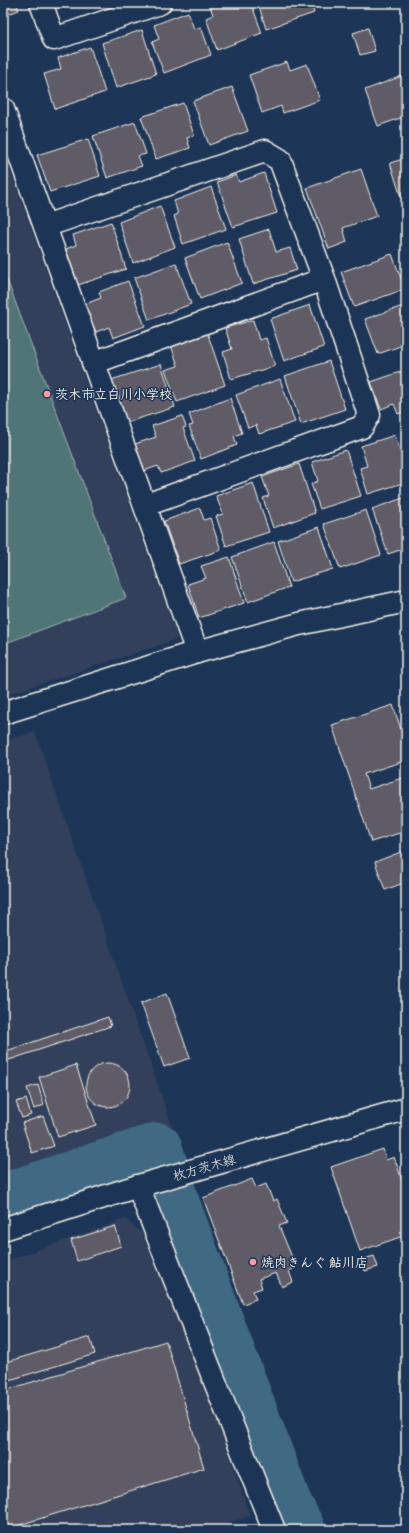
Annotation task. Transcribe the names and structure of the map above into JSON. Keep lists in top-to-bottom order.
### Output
{
  "streets": {
    "street": ["枚方茨木線"]
  },
  "places": ["茨木市立白川小学校", "焼肉きんぐ 鮎川店"]
}
